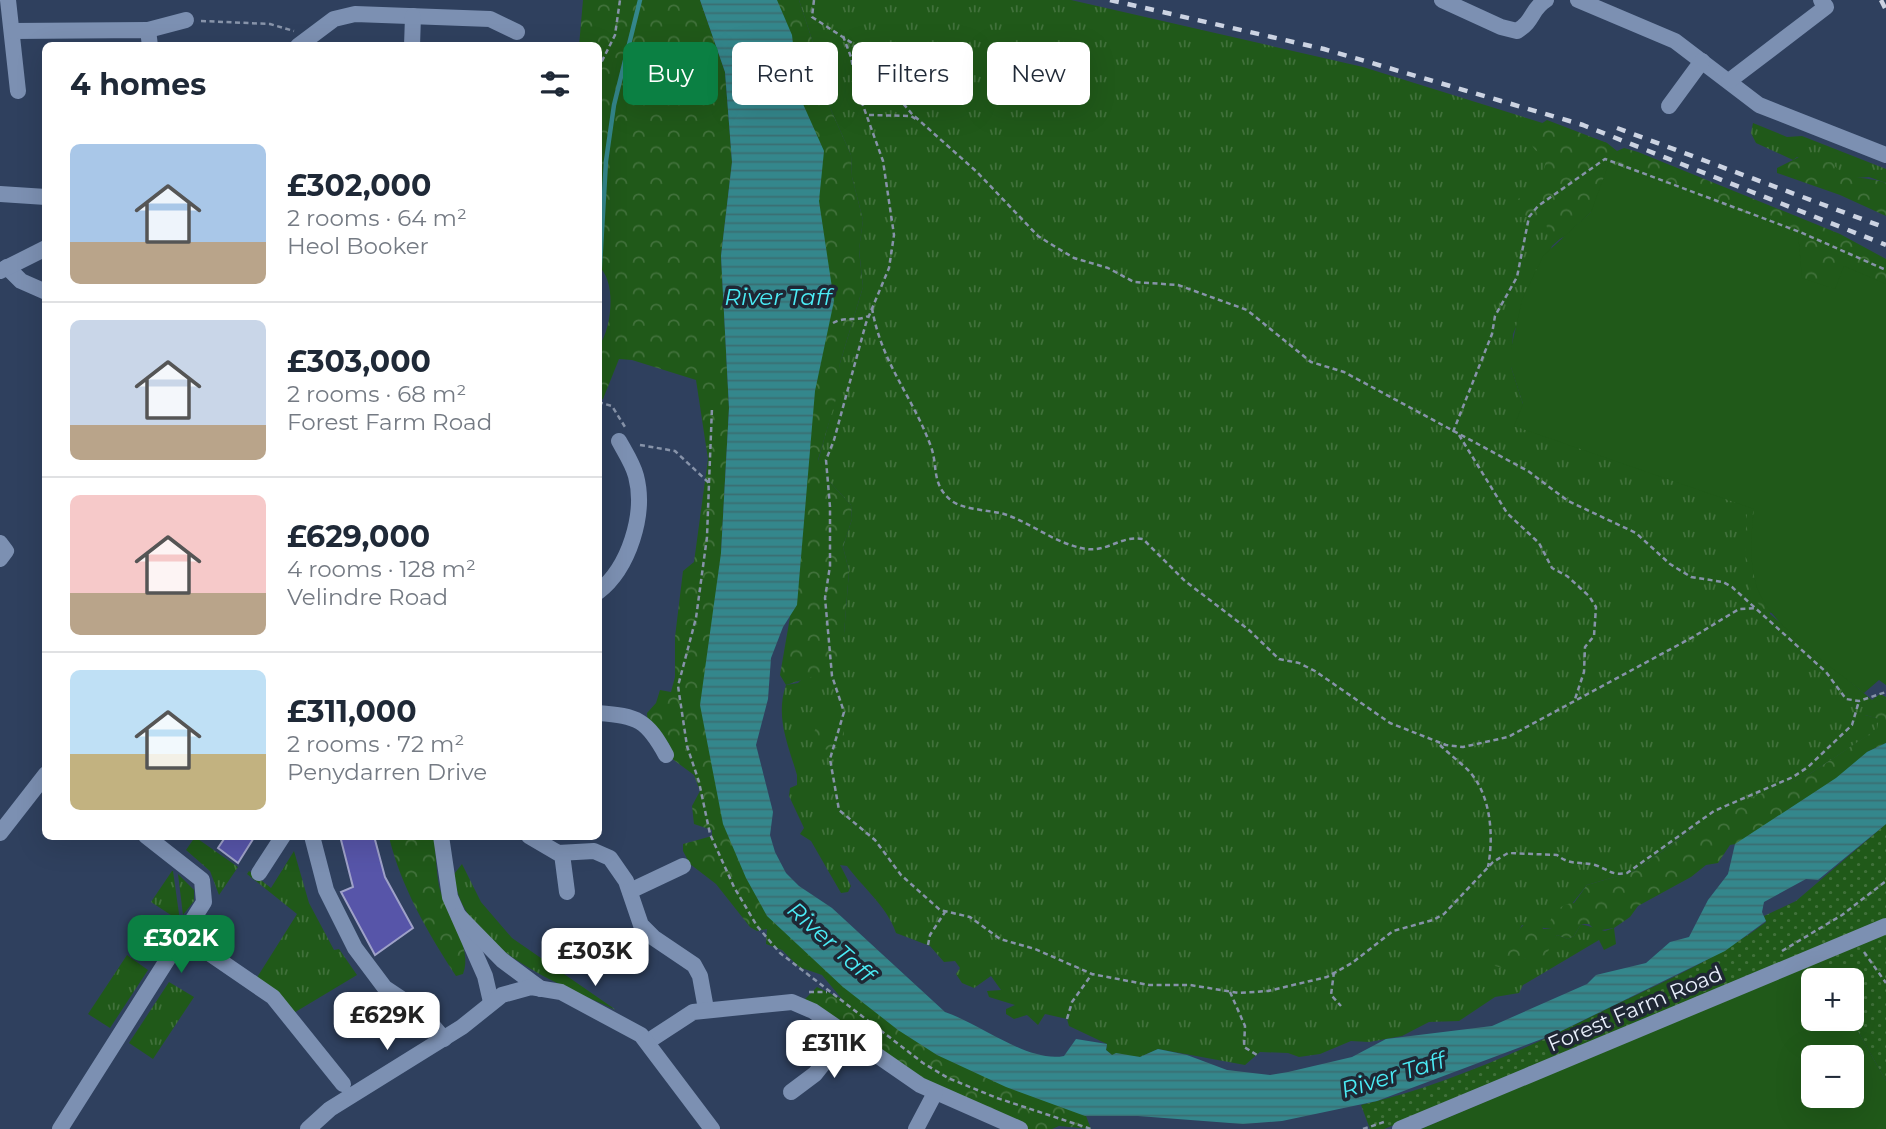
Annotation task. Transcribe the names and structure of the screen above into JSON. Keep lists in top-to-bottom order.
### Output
{
  "streets": {
    "street": ["Forest Farm Road"]
  },
  "water": ["River Taff"],
  "page": {
    "chip": [
      "Buy",
      "Rent",
      "Filters",
      "New"
    ],
    "heading": "4 homes",
    "list": [
      {
        "name": "£302,000",
        "note": "2 rooms · 64 m² · Heol Booker"
      },
      {
        "name": "£303,000",
        "note": "2 rooms · 68 m² · Forest Farm Road"
      },
      {
        "name": "£629,000",
        "note": "4 rooms · 128 m² · Velindre Road"
      },
      {
        "name": "£311,000",
        "note": "2 rooms · 72 m² · Penydarren Drive"
      }
    ],
    "price": [
      "£302K",
      "£303K",
      "£629K",
      "£311K"
    ],
    "map_buttons": ["+", "−"]
  }
}
